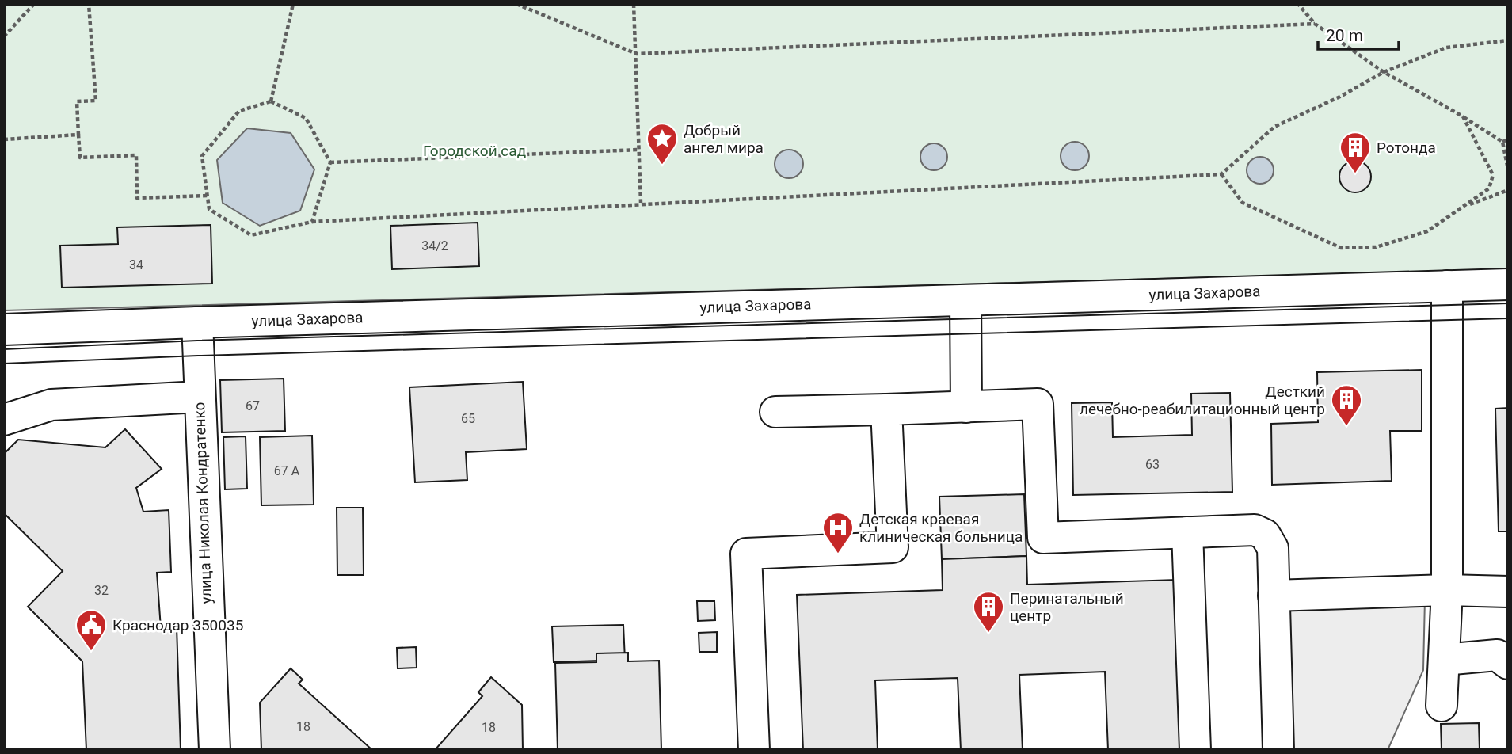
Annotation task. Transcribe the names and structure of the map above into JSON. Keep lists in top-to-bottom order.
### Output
{
  "streets": {
    "street": ["улица Захарова", "улица Николая Кондратенко"]
  },
  "crossings": [
    ["улица Захарова", "улица Николая Кондратенко"]
  ],
  "parks": ["Городской сад"],
  "places": {
    "place": ["Добрый ангел мира"],
    "building": ["Ротонда", "Десткий лечебно-реабилитационный центр", "Перинатальный центр"],
    "hospital": ["Детская краевая клиническая больница"],
    "public building": ["Краснодар 350035"]
  },
  "house_numbers": [
    "34/2",
    "34",
    "67",
    "65",
    "63",
    "67 А",
    "32",
    "18",
    "18"
  ],
  "scale_bar": "20 m"
}
